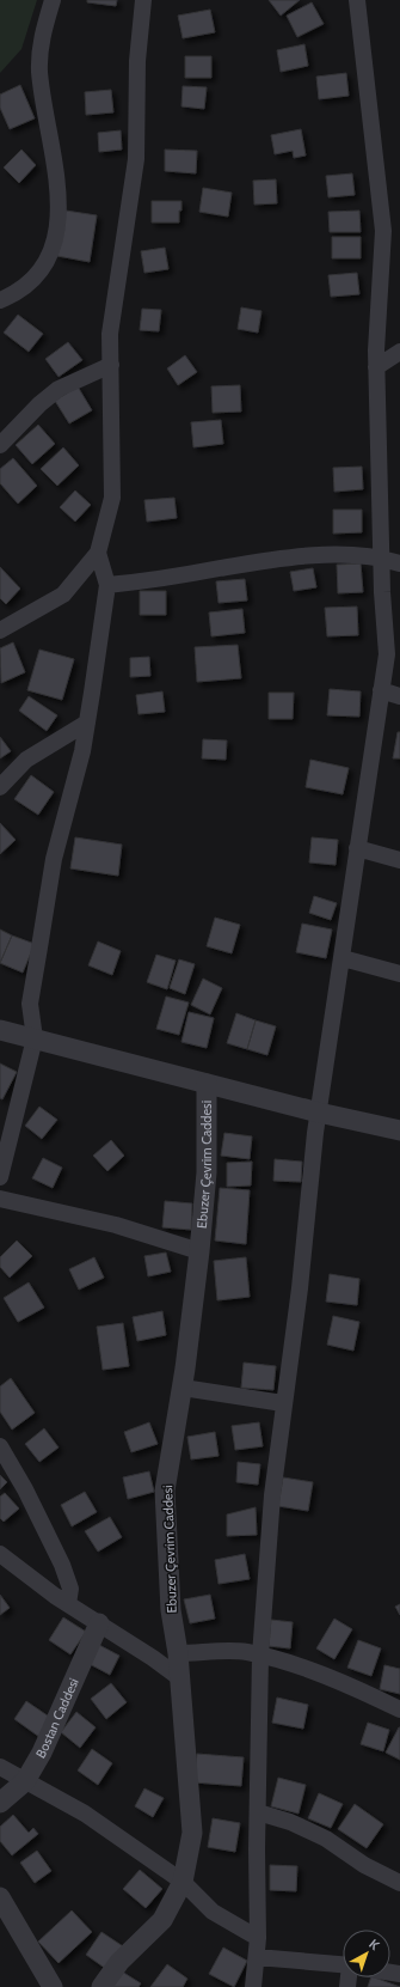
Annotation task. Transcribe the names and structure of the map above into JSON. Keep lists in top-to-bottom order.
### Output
{
  "streets": {
    "street": ["Ebuzer Çevrim Caddesi", "Bostan Caddesi"]
  },
  "north": "top right"
}
